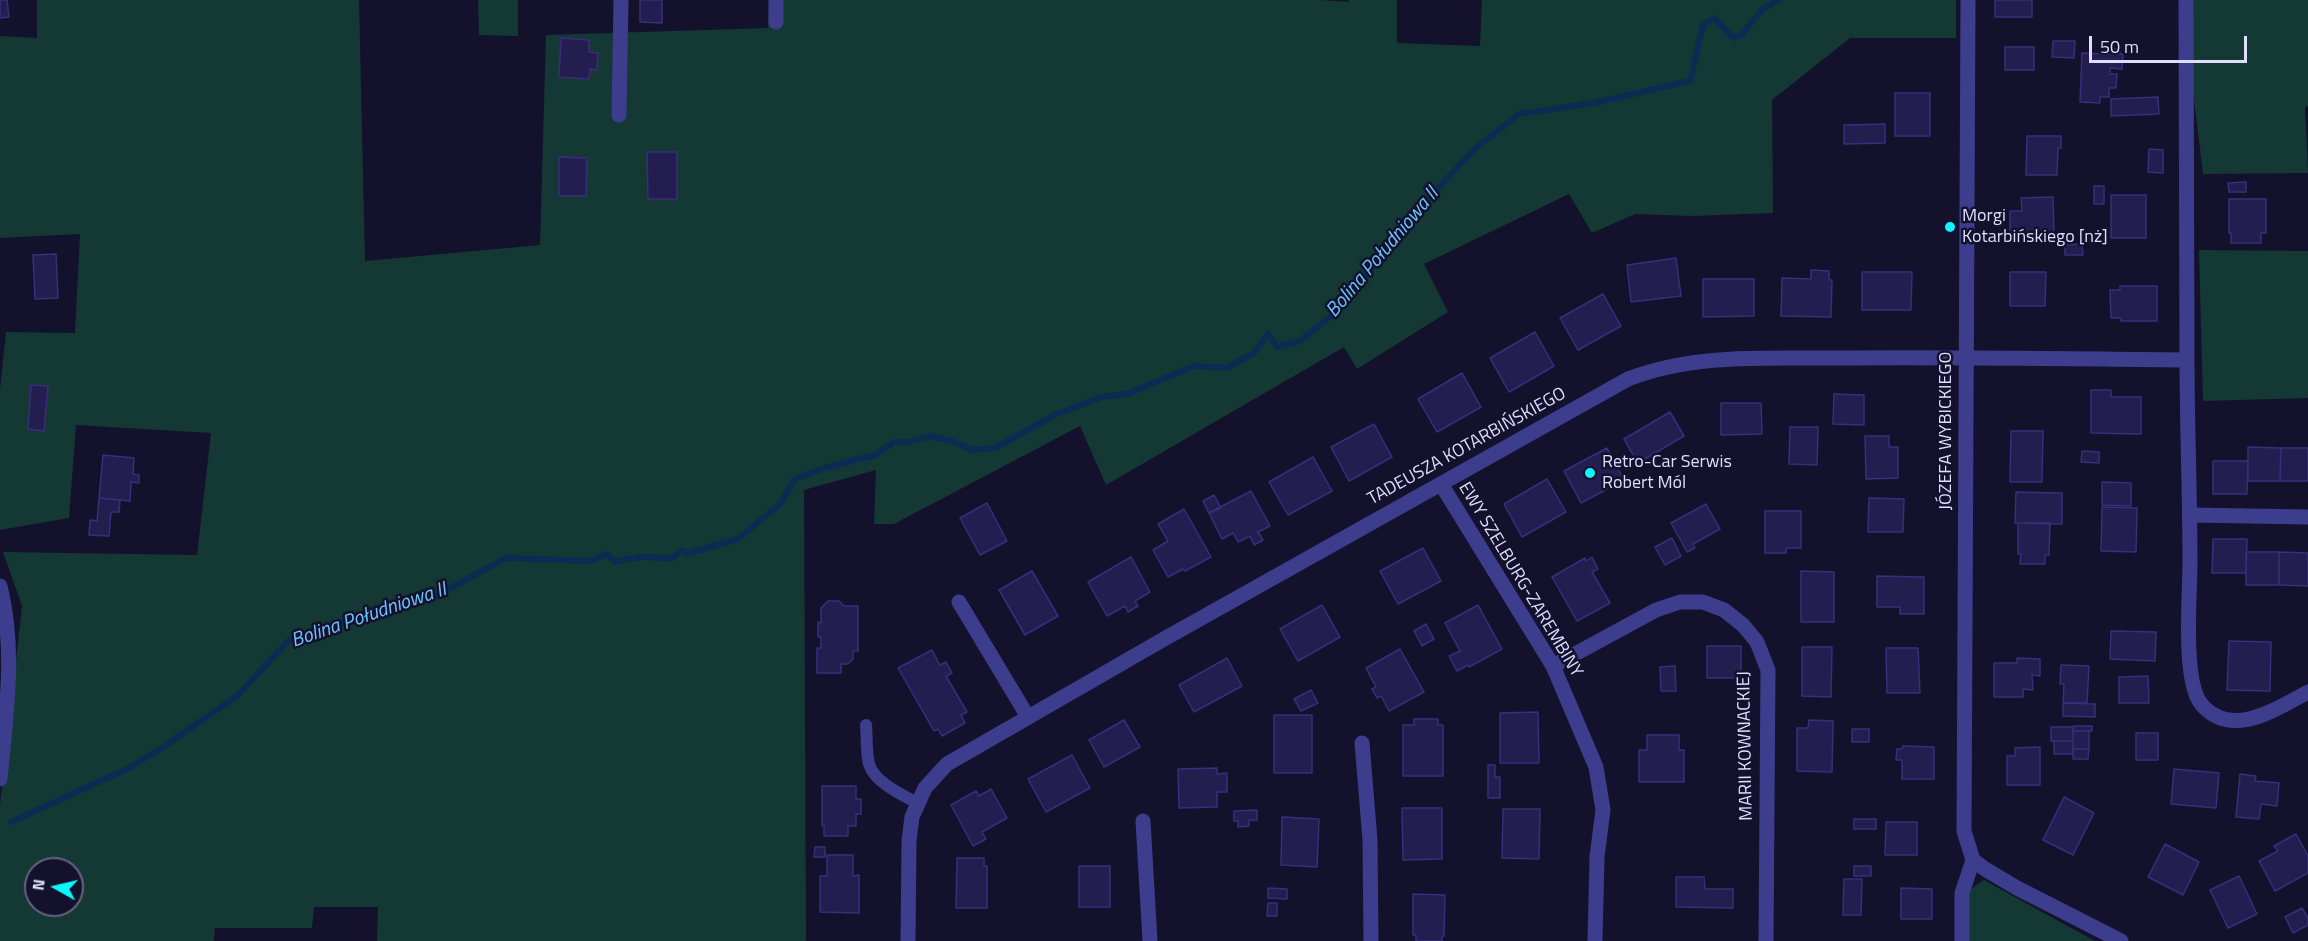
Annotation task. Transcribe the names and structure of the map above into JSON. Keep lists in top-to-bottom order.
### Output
{
  "streets": {
    "street": [
      "JÓZEFA WYBICKIEGO",
      "TADEUSZA KOTARBIŃSKIEGO",
      "EWY SZELBURG-ZAREMBINY",
      "MARII KOWNACKIEJ"
    ]
  },
  "crossings": [
    ["JÓZEFA WYBICKIEGO", "TADEUSZA KOTARBIŃSKIEGO"],
    ["TADEUSZA KOTARBIŃSKIEGO", "EWY SZELBURG-ZAREMBINY"],
    ["EWY SZELBURG-ZAREMBINY", "MARII KOWNACKIEJ"]
  ],
  "water": ["Bolina Południowa II"],
  "places": ["Morgi Kotarbińskiego [nż]", "Retro-Car Serwis Robert Mól"],
  "scale_bar": "50 m",
  "north": "left"
}
